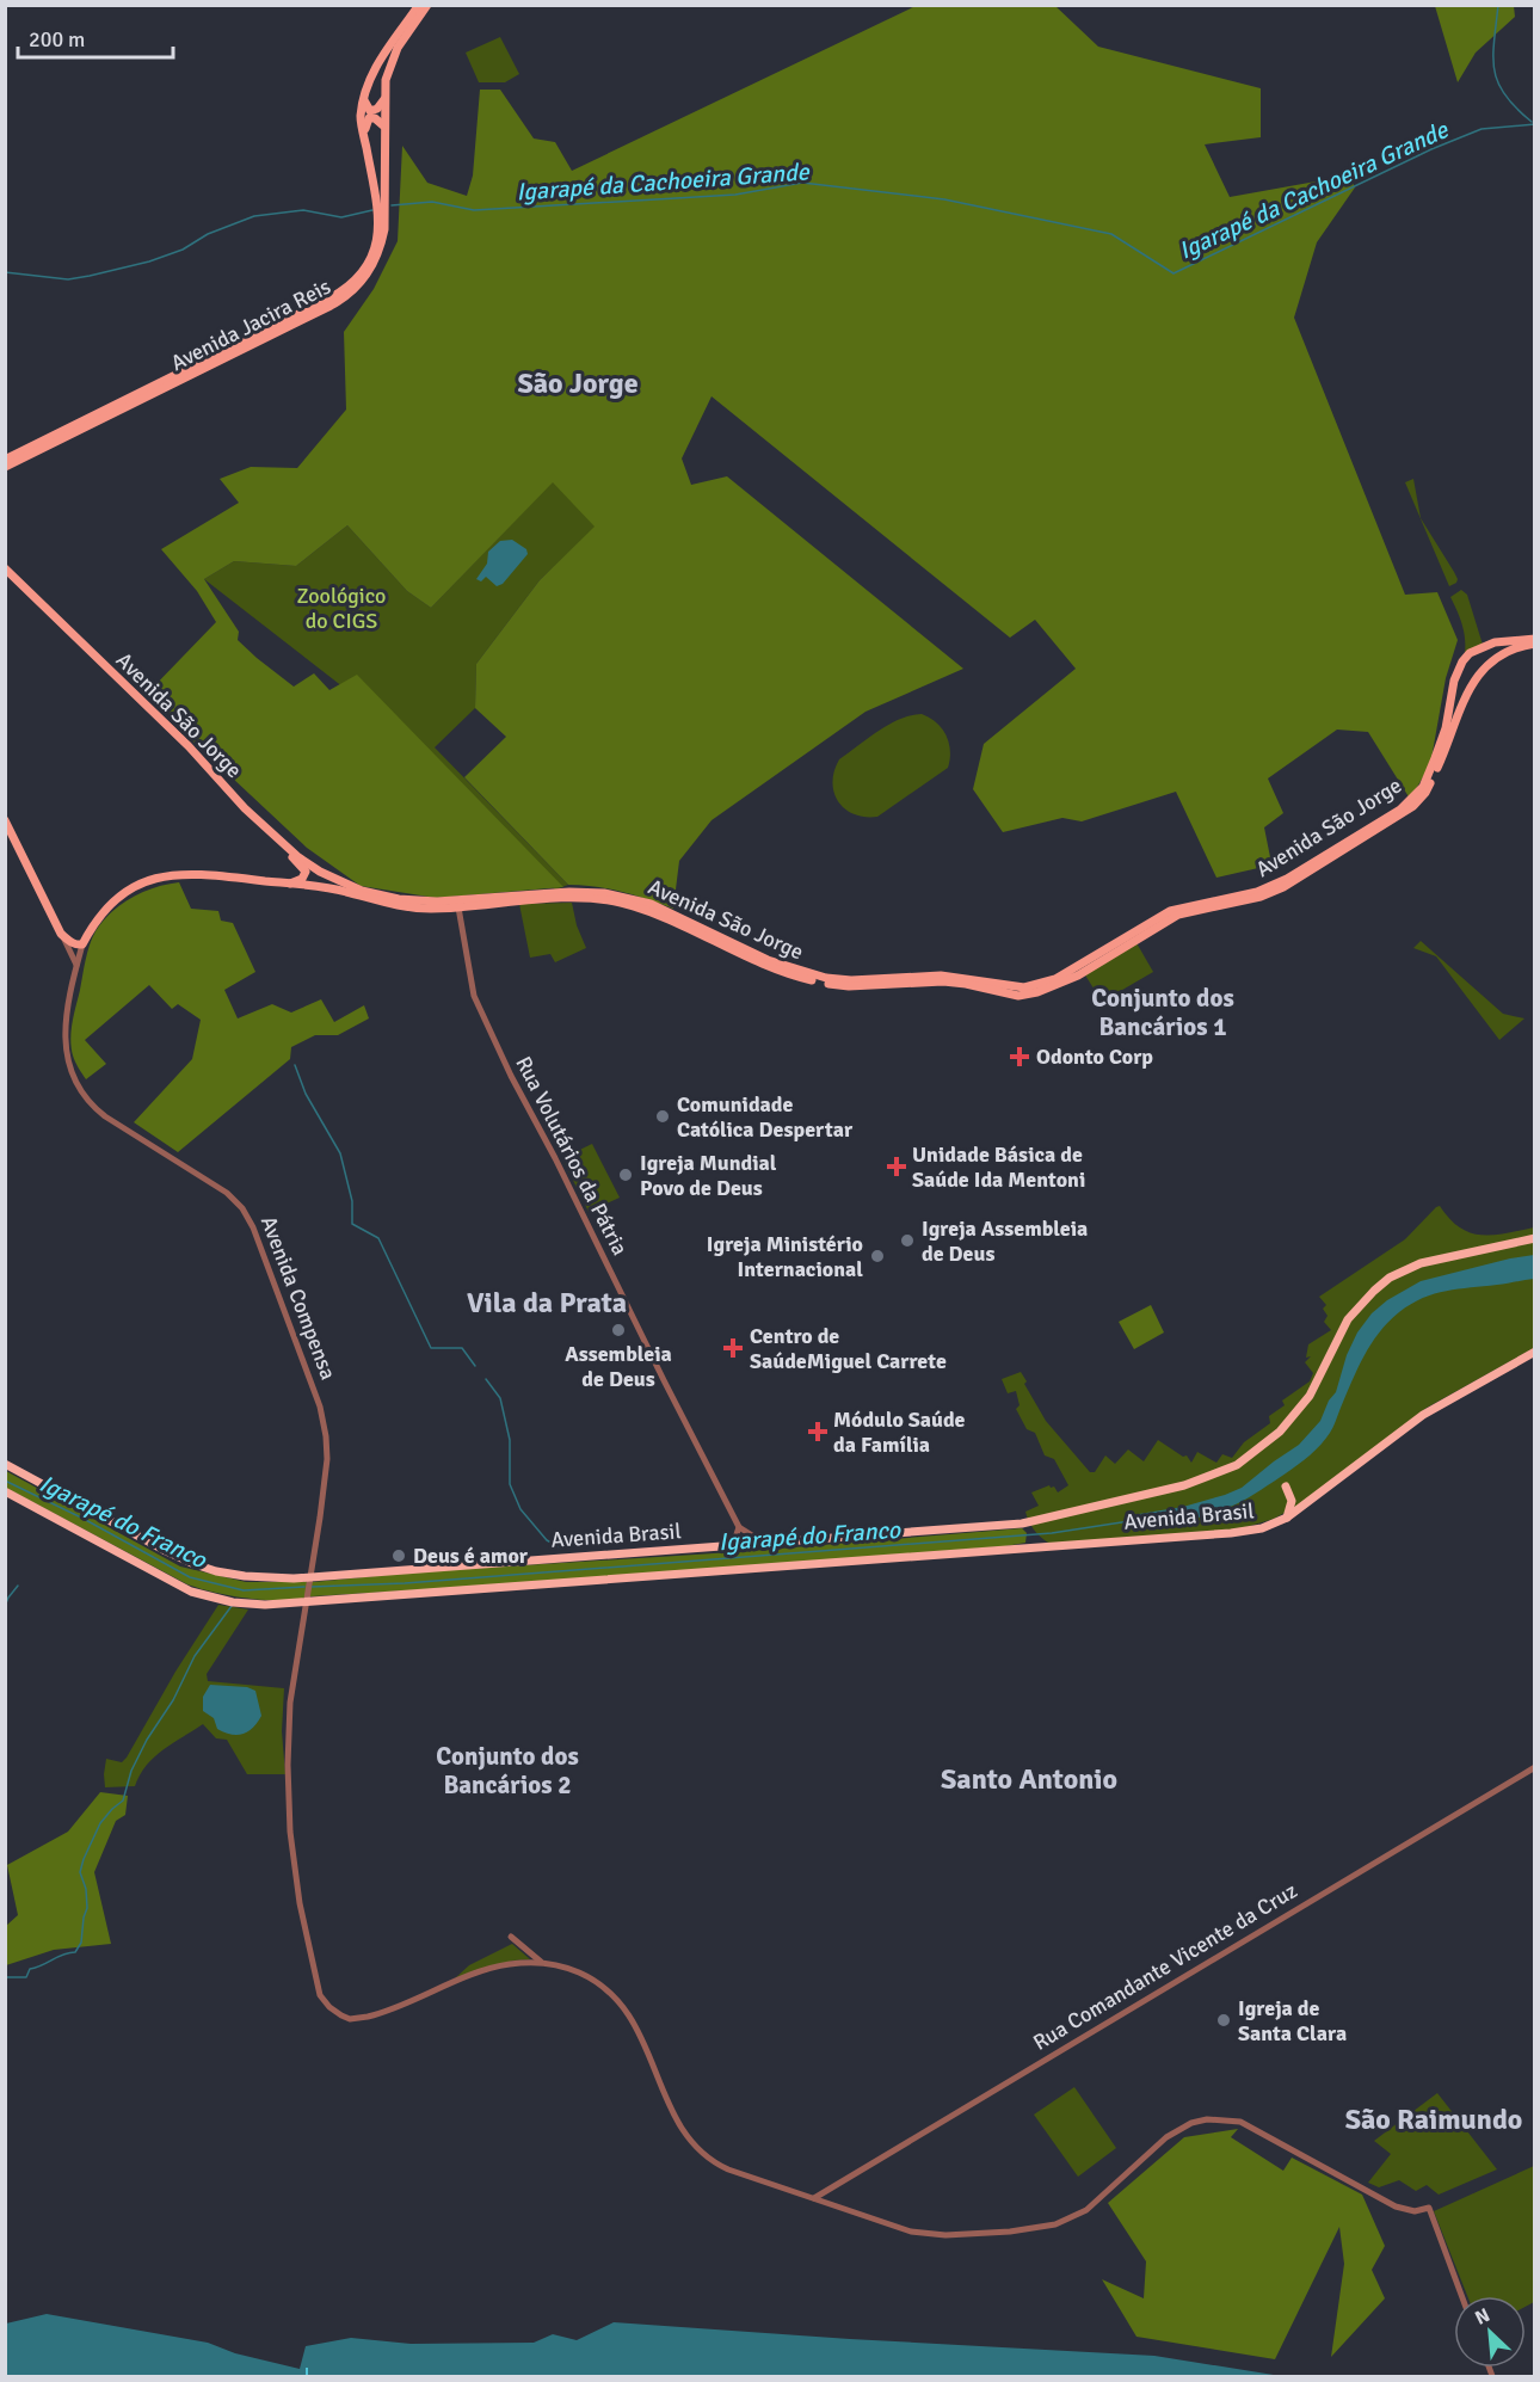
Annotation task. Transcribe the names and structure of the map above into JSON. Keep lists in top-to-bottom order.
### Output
{
  "streets": {
    "highway": ["Avenida Brasil"],
    "main road": ["Avenida Jacira Reis", "Avenida São Jorge", "Avenida Compensa"],
    "street": ["Rua Volutários da Pátria", "Rua Comandante Vicente da Cruz"]
  },
  "crossings": [
    ["Avenida São Jorge", "Rua Volutários da Pátria"],
    ["Avenida São Jorge", "Avenida Compensa"],
    ["Rua Volutários da Pátria", "Avenida Brasil"],
    ["Avenida Compensa", "Avenida Brasil"]
  ],
  "districts": [
    "São Jorge",
    "Conjunto dos Bancários 1",
    "Vila da Prata",
    "Conjunto dos Bancários 2",
    "Santo Antonio",
    "São Raimundo"
  ],
  "water": ["Igarapé da Cachoeira Grande", "Igarapé do Franco"],
  "parks": ["Zoológico do CIGS"],
  "places": {
    "health": [
      "Odonto Corp",
      "Unidade Básica de Saúde Ida Mentoni",
      "Centro de SaúdeMiguel Carrete",
      "Módulo Saúde da Família"
    ],
    "other": [
      "Comunidade Católica Despertar",
      "Igreja Mundial Povo de Deus",
      "Igreja Assembleia de Deus",
      "Igreja Ministério Internacional",
      "Assembleia de Deus",
      "Deus é amor",
      "Igreja de Santa Clara"
    ]
  },
  "scale_bar": "200 m",
  "north": "top left"
}
